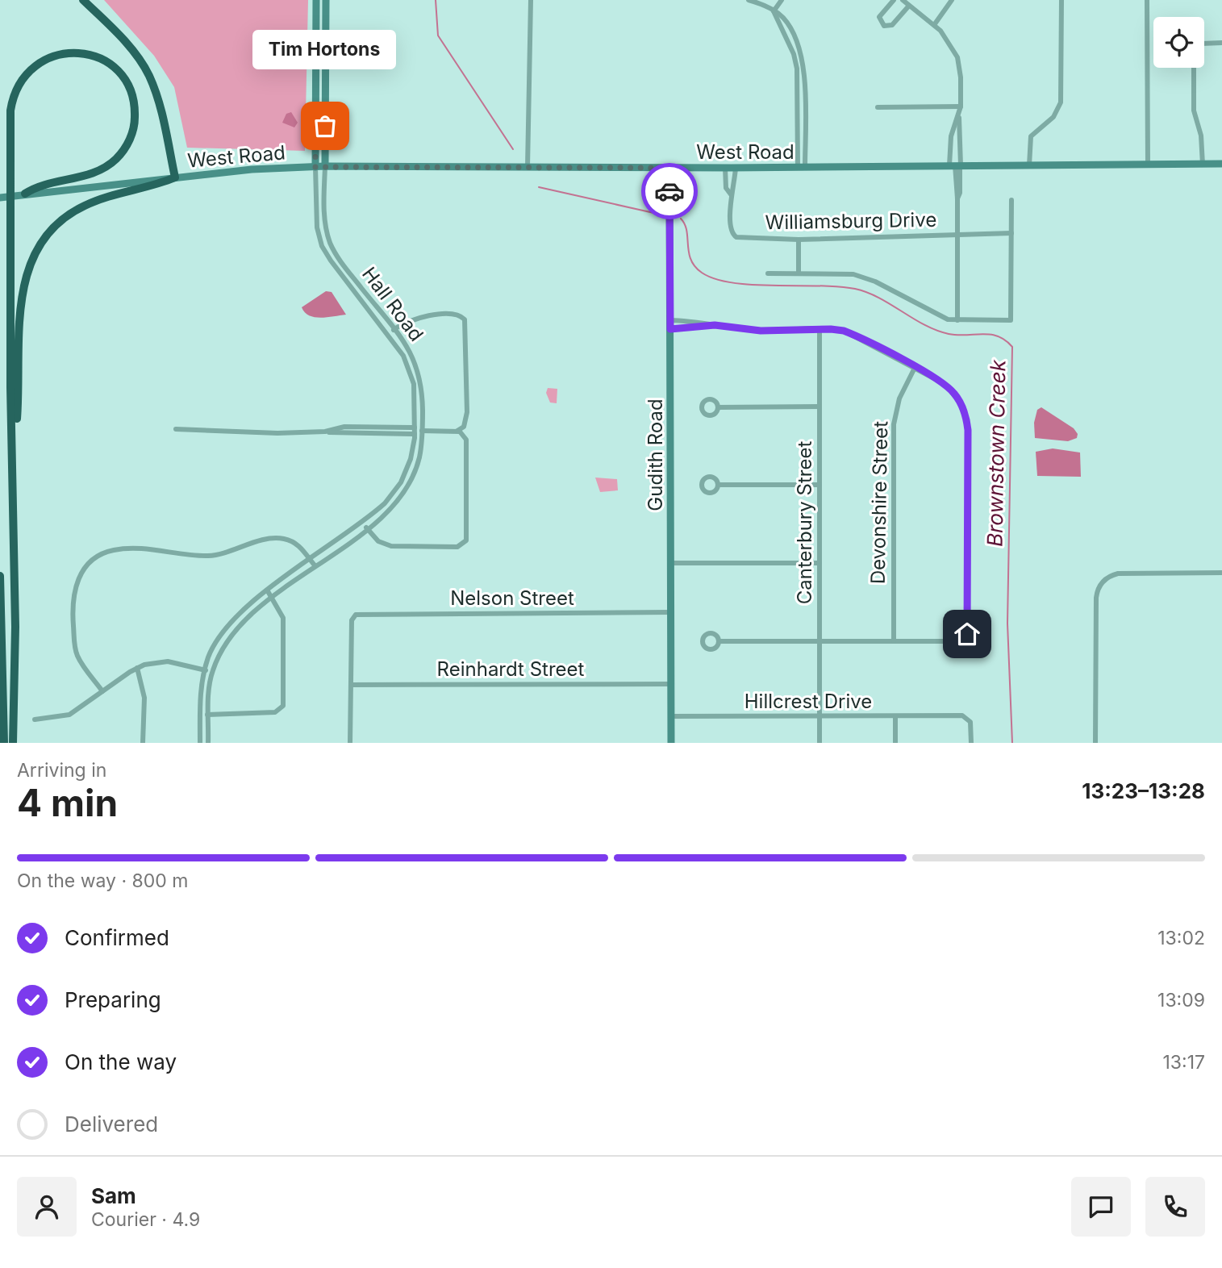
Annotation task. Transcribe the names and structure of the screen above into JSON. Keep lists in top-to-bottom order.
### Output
{
  "streets": {
    "main road": ["West Road", "Hall Road", "Gudith Road"],
    "street": [
      "Williamsburg Drive",
      "Devonshire Street",
      "Canterbury Street",
      "Nelson Street",
      "Reinhardt Street",
      "Hillcrest Drive"
    ]
  },
  "crossings": [
    ["West Road", "Williamsburg Drive"],
    ["West Road", "Hall Road"],
    ["West Road", "Gudith Road"],
    ["Gudith Road", "Nelson Street"],
    ["Gudith Road", "Reinhardt Street"],
    ["Gudith Road", "Hillcrest Drive"],
    ["Canterbury Street", "Hillcrest Drive"],
    ["Nelson Street", "Reinhardt Street"]
  ],
  "water": ["Brownstown Creek"],
  "places": ["Tim Hortons"],
  "page": {
    "bubble": "Tim Hortons",
    "heading": ["4 min", "Arriving in", "13:23–13:28"],
    "panel": ["Sam", "Courier · 4.9"],
    "bar": "On the way · 800 m",
    "list": [
      ["Confirmed", "13:02"],
      ["Preparing", "13:09"],
      ["On the way", "13:17"],
      "Delivered"
    ]
  }
}
